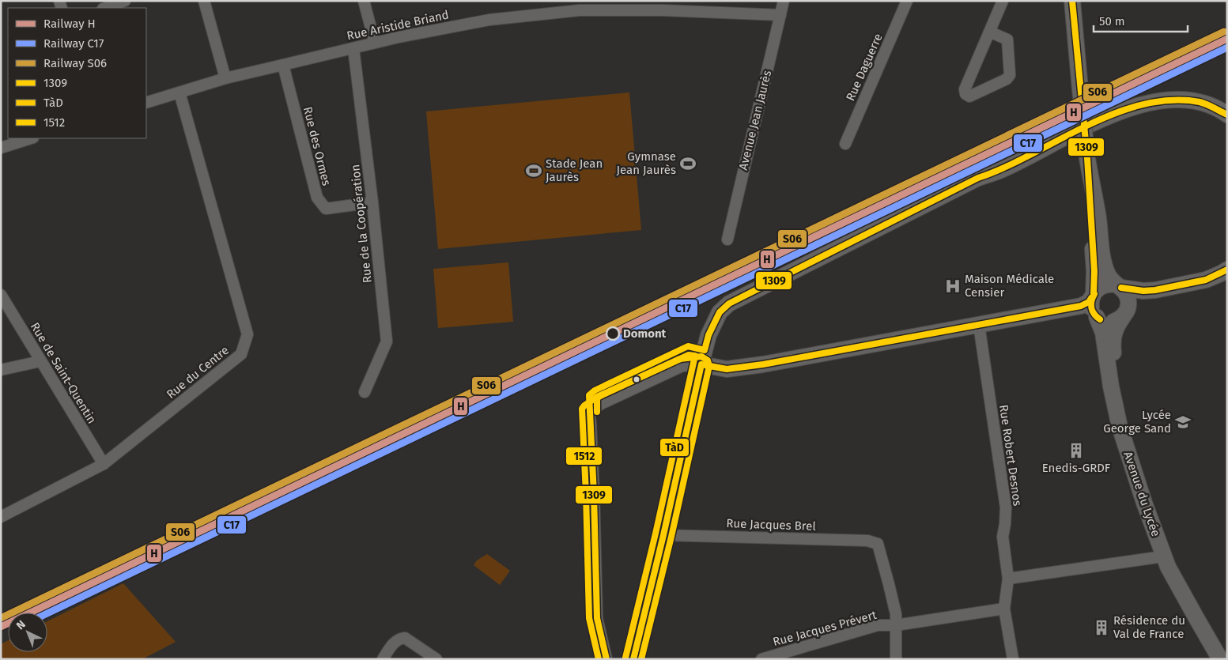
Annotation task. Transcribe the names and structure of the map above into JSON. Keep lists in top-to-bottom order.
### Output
{
  "streets": {
    "street": [
      "Rue Aristide Briand",
      "Rue Daguerre",
      "Avenue Jean Jaurès",
      "Rue des Ormes",
      "Rue de la Coopération",
      "Rue du Centre",
      "Rue de Saint-Quentin",
      "Rue Robert Desnos",
      "Avenue du Lycée",
      "Rue Jacques Brel",
      "Rue Jacques Prévert"
    ]
  },
  "crossings": [
    ["Rue Aristide Briand", "Avenue Jean Jaurès"],
    ["Rue Aristide Briand", "Rue des Ormes"],
    ["Rue Aristide Briand", "Rue de la Coopération"],
    ["Rue Aristide Briand", "Rue du Centre"],
    ["Rue des Ormes", "Rue de la Coopération"],
    ["Rue du Centre", "Rue de Saint-Quentin"],
    ["Rue Jacques Brel", "Rue Jacques Prévert"]
  ],
  "places": {
    "sports": ["Gymnase Jean Jaurès", "Stade Jean Jaurès"],
    "hospital": ["Maison Médicale Censier"],
    "other": ["Domont"],
    "school or university": ["Lycée George Sand"],
    "building": ["Enedis-GRDF", "Résidence du Val de France"]
  },
  "lines": [
    "transit line 1309",
    "rail line S06",
    "rail line H",
    "rail line C17",
    "transit line TàD",
    "transit line 1512"
  ],
  "legend": [
    "Railway H",
    "Railway C17",
    "Railway S06",
    "1309",
    "TàD",
    "1512"
  ],
  "scale_bar": "50 m",
  "north": "top left"
}
